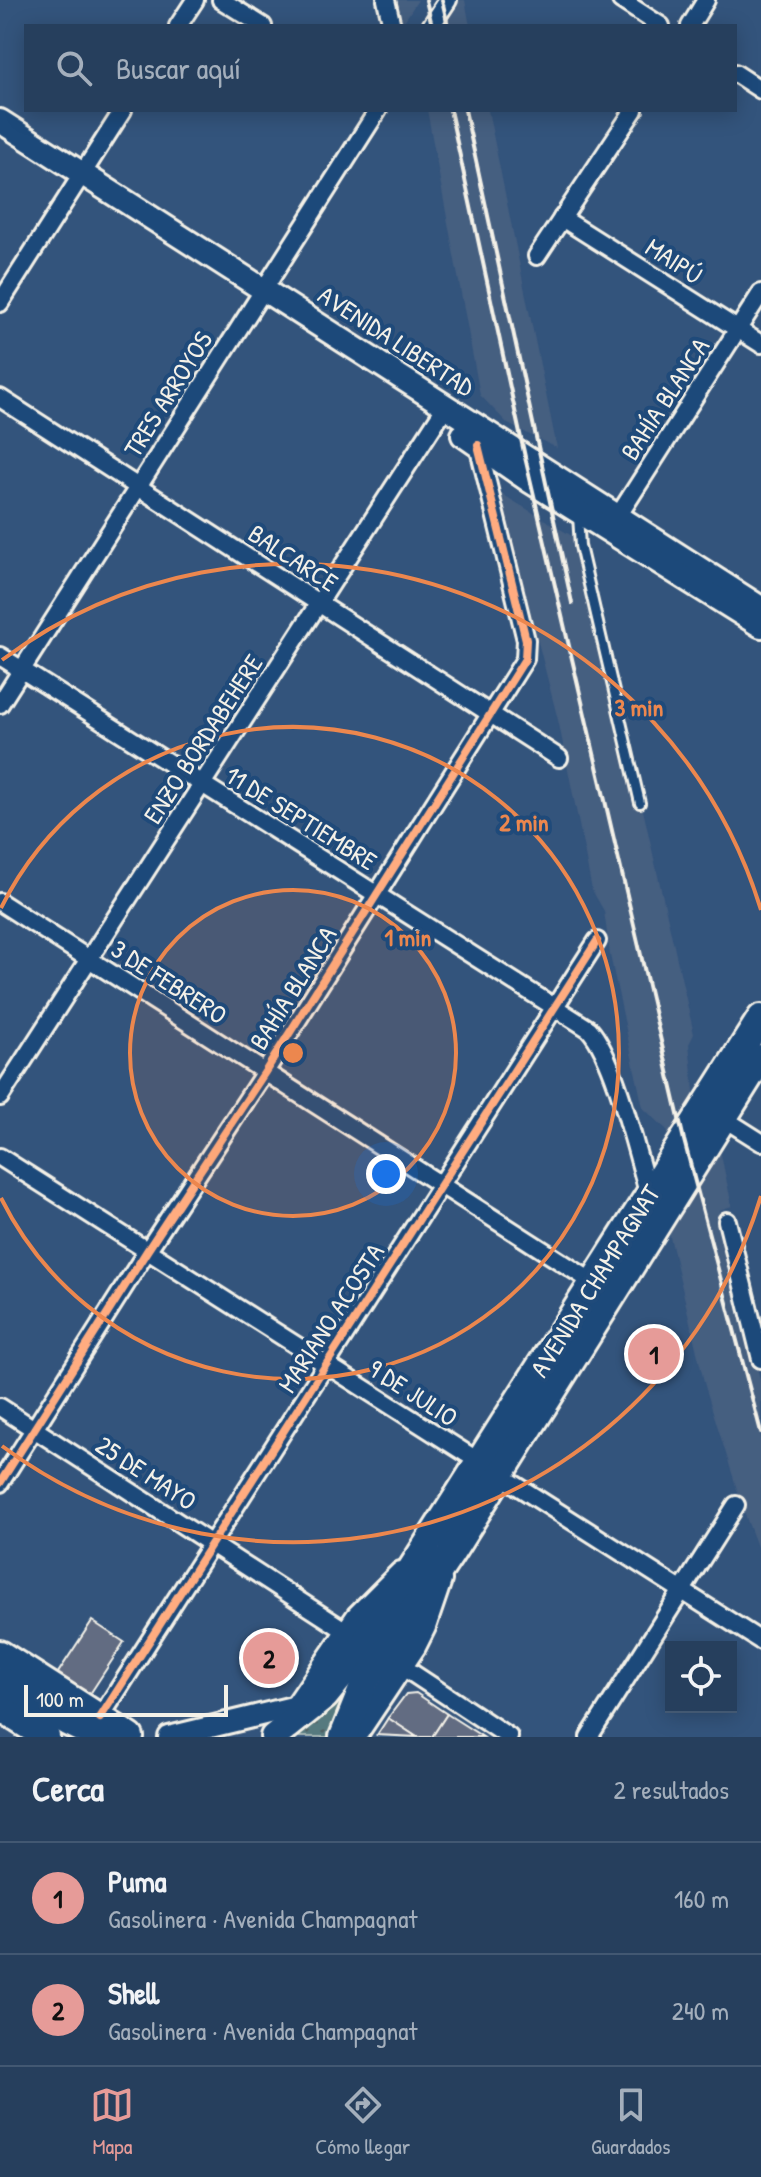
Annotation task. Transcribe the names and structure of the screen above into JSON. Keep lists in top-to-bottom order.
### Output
{
  "streets": {
    "highway": ["AVENIDA CHAMPAGNAT"],
    "main road": ["AVENIDA LIBERTAD"],
    "street": [
      "MAIPÚ",
      "TRES ARROYOS",
      "BAHÍA BLANCA",
      "BALCARCE",
      "ENZO BORDABEHERE",
      "11 DE SEPTIEMBRE",
      "3 DE FEBRERO",
      "MARIANO ACOSTA",
      "9 DE JULIO",
      "25 DE MAYO"
    ]
  },
  "crossings": [
    ["MAIPÚ", "BAHÍA BLANCA"],
    ["AVENIDA LIBERTAD", "TRES ARROYOS"],
    ["AVENIDA LIBERTAD", "BAHÍA BLANCA"],
    ["AVENIDA LIBERTAD", "ENZO BORDABEHERE"],
    ["TRES ARROYOS", "BALCARCE"],
    ["TRES ARROYOS", "11 DE SEPTIEMBRE"],
    ["BAHÍA BLANCA", "BALCARCE"],
    ["BAHÍA BLANCA", "11 DE SEPTIEMBRE"],
    ["BAHÍA BLANCA", "3 DE FEBRERO"],
    ["BAHÍA BLANCA", "9 DE JULIO"],
    ["BAHÍA BLANCA", "25 DE MAYO"],
    ["BALCARCE", "ENZO BORDABEHERE"],
    ["ENZO BORDABEHERE", "11 DE SEPTIEMBRE"],
    ["ENZO BORDABEHERE", "3 DE FEBRERO"],
    ["11 DE SEPTIEMBRE", "AVENIDA CHAMPAGNAT"],
    ["11 DE SEPTIEMBRE", "MARIANO ACOSTA"],
    ["3 DE FEBRERO", "AVENIDA CHAMPAGNAT"],
    ["3 DE FEBRERO", "MARIANO ACOSTA"],
    ["AVENIDA CHAMPAGNAT", "9 DE JULIO"],
    ["AVENIDA CHAMPAGNAT", "25 DE MAYO"],
    ["MARIANO ACOSTA", "9 DE JULIO"],
    ["MARIANO ACOSTA", "25 DE MAYO"]
  ],
  "scale_bar": "100 m",
  "page": {
    "search": "Buscar aquí",
    "pins": ["1", "2"],
    "scale": "100 m",
    "heading": ["Cerca", "2 resultados"],
    "list": [
      {
        "mark": "1",
        "name": "Puma",
        "note": "Gasolinera · Avenida Champagnat",
        "value": "160 m"
      },
      {
        "mark": "2",
        "name": "Shell",
        "note": "Gasolinera · Avenida Champagnat",
        "value": "240 m"
      }
    ],
    "nav": ["Mapa", "Cómo llegar", "Guardados"]
  },
  "rings": ["3 min", "2 min", "1 min"]
}
